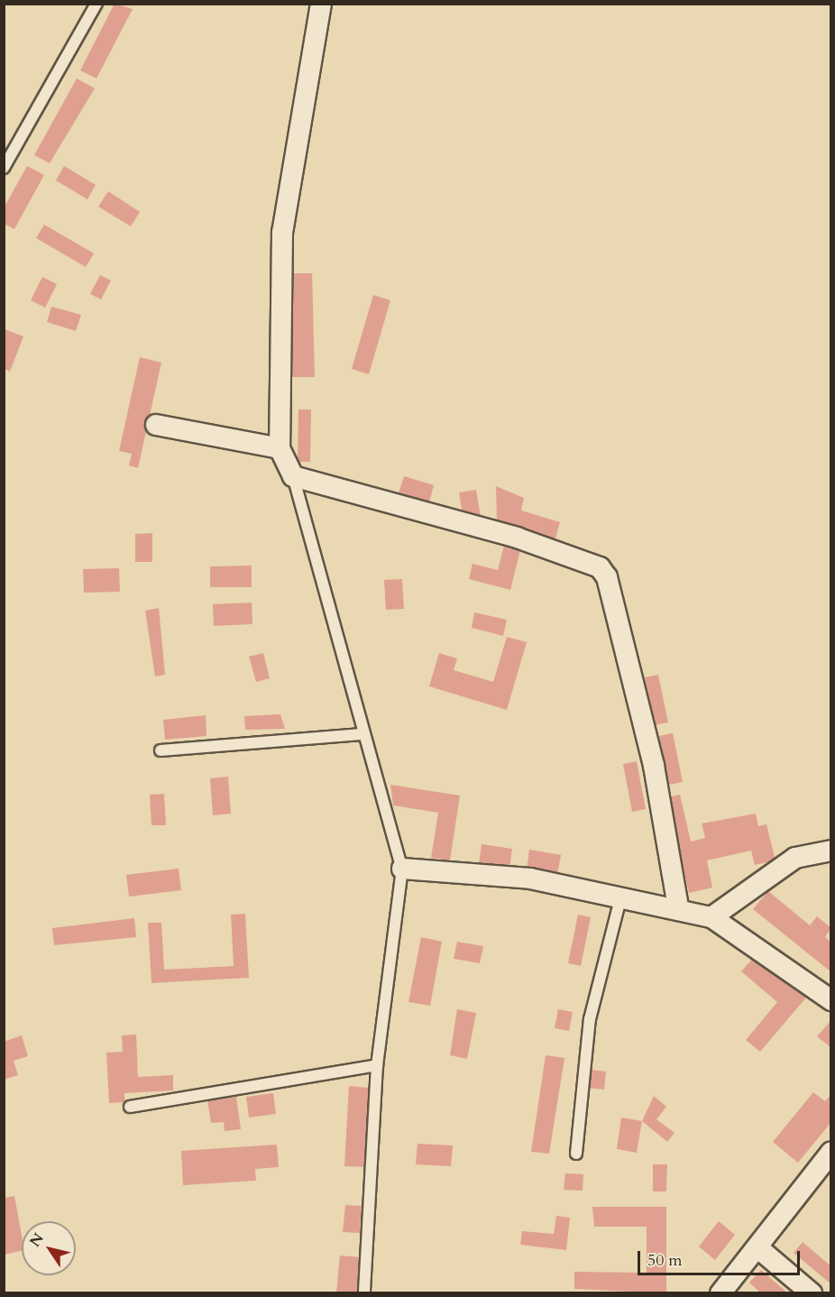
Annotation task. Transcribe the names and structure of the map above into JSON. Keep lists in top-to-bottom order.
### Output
{
  "scale_bar": "50 m",
  "north": "top left"
}
